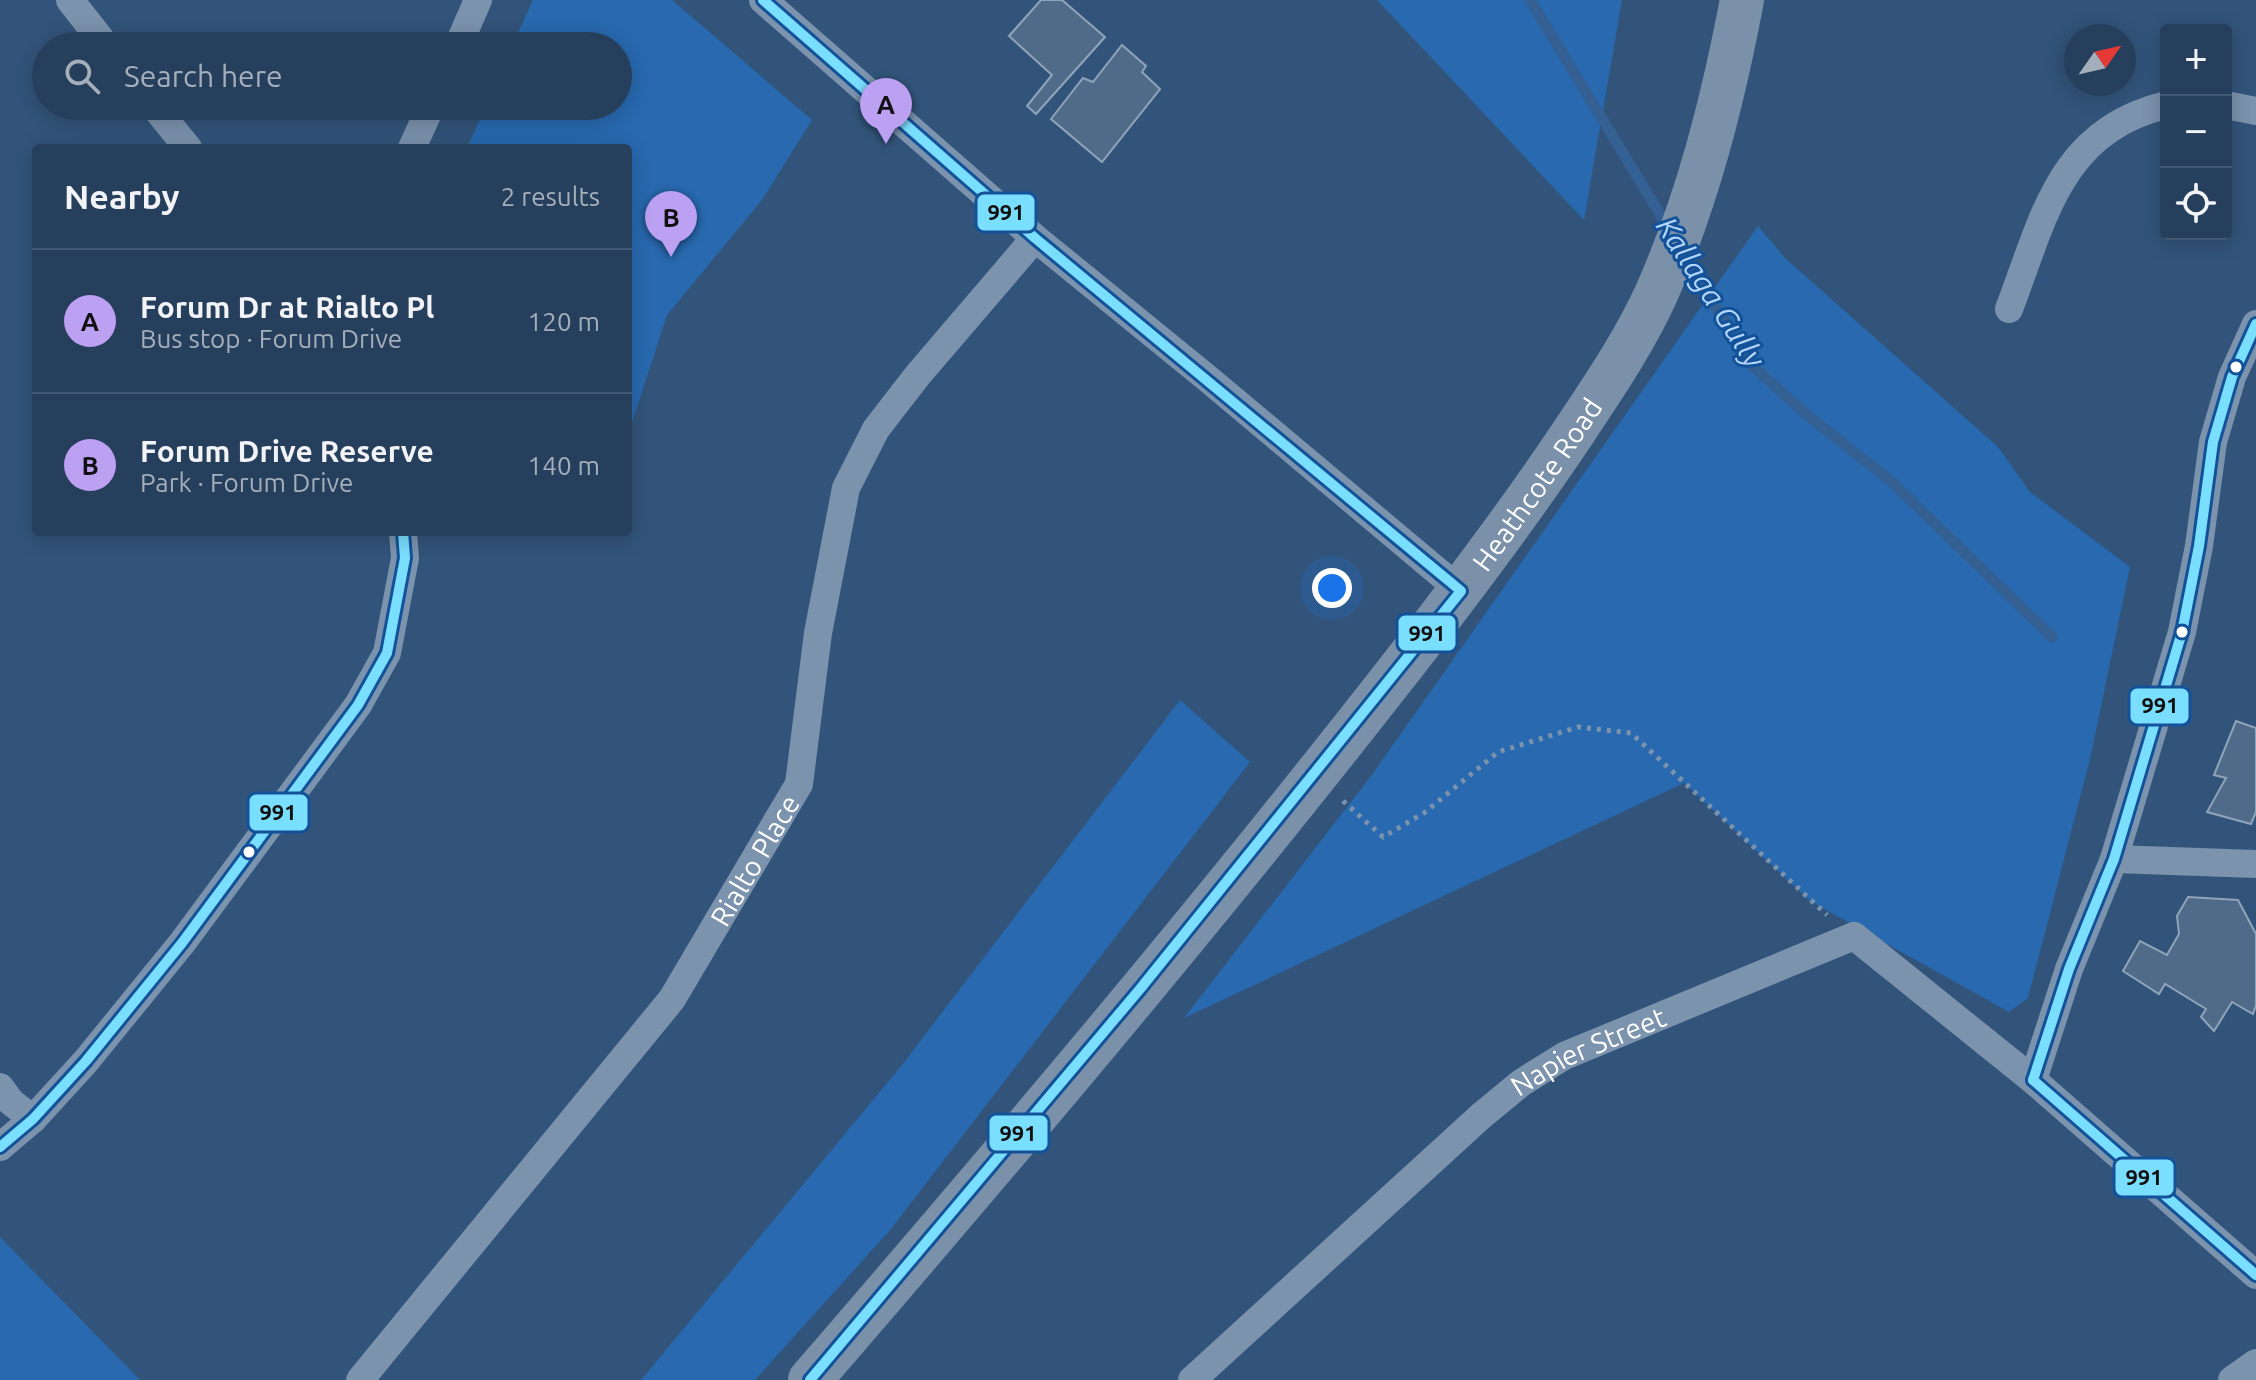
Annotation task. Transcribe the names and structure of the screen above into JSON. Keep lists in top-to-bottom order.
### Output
{
  "streets": {
    "highway": ["Heathcote Road"],
    "street": ["Rialto Place", "Napier Street"]
  },
  "water": ["Kallaga Gully"],
  "lines": ["transit line 991"],
  "north": "top right",
  "page": {
    "map_buttons": ["+", "−"],
    "search": "Search here",
    "pins": ["A", "B"],
    "heading": ["Nearby", "2 results"],
    "list": [
      {
        "mark": "A",
        "name": "Forum Dr at Rialto Pl",
        "note": "Bus stop · Forum Drive",
        "value": "120 m"
      },
      {
        "mark": "B",
        "name": "Forum Drive Reserve",
        "note": "Park · Forum Drive",
        "value": "140 m"
      }
    ]
  }
}
